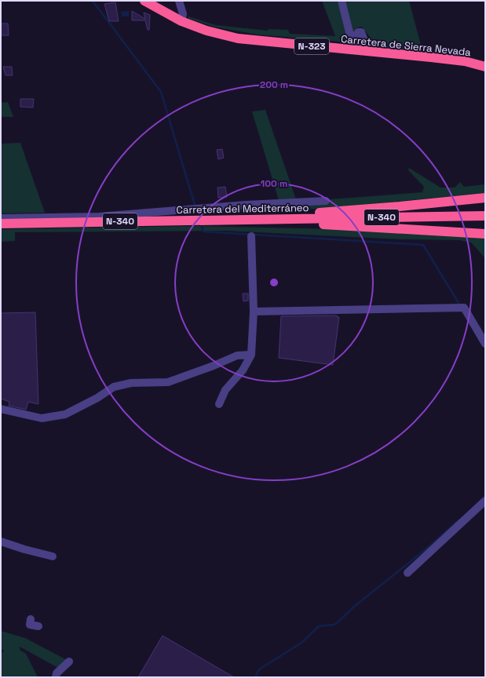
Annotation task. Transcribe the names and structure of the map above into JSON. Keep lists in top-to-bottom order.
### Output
{
  "streets": {
    "highway": [
      "Carretera de Sierra Nevada",
      "N-323",
      "Carretera del Mediterráneo",
      "N-340"
    ]
  },
  "rings": ["200 m", "100 m"]
}
